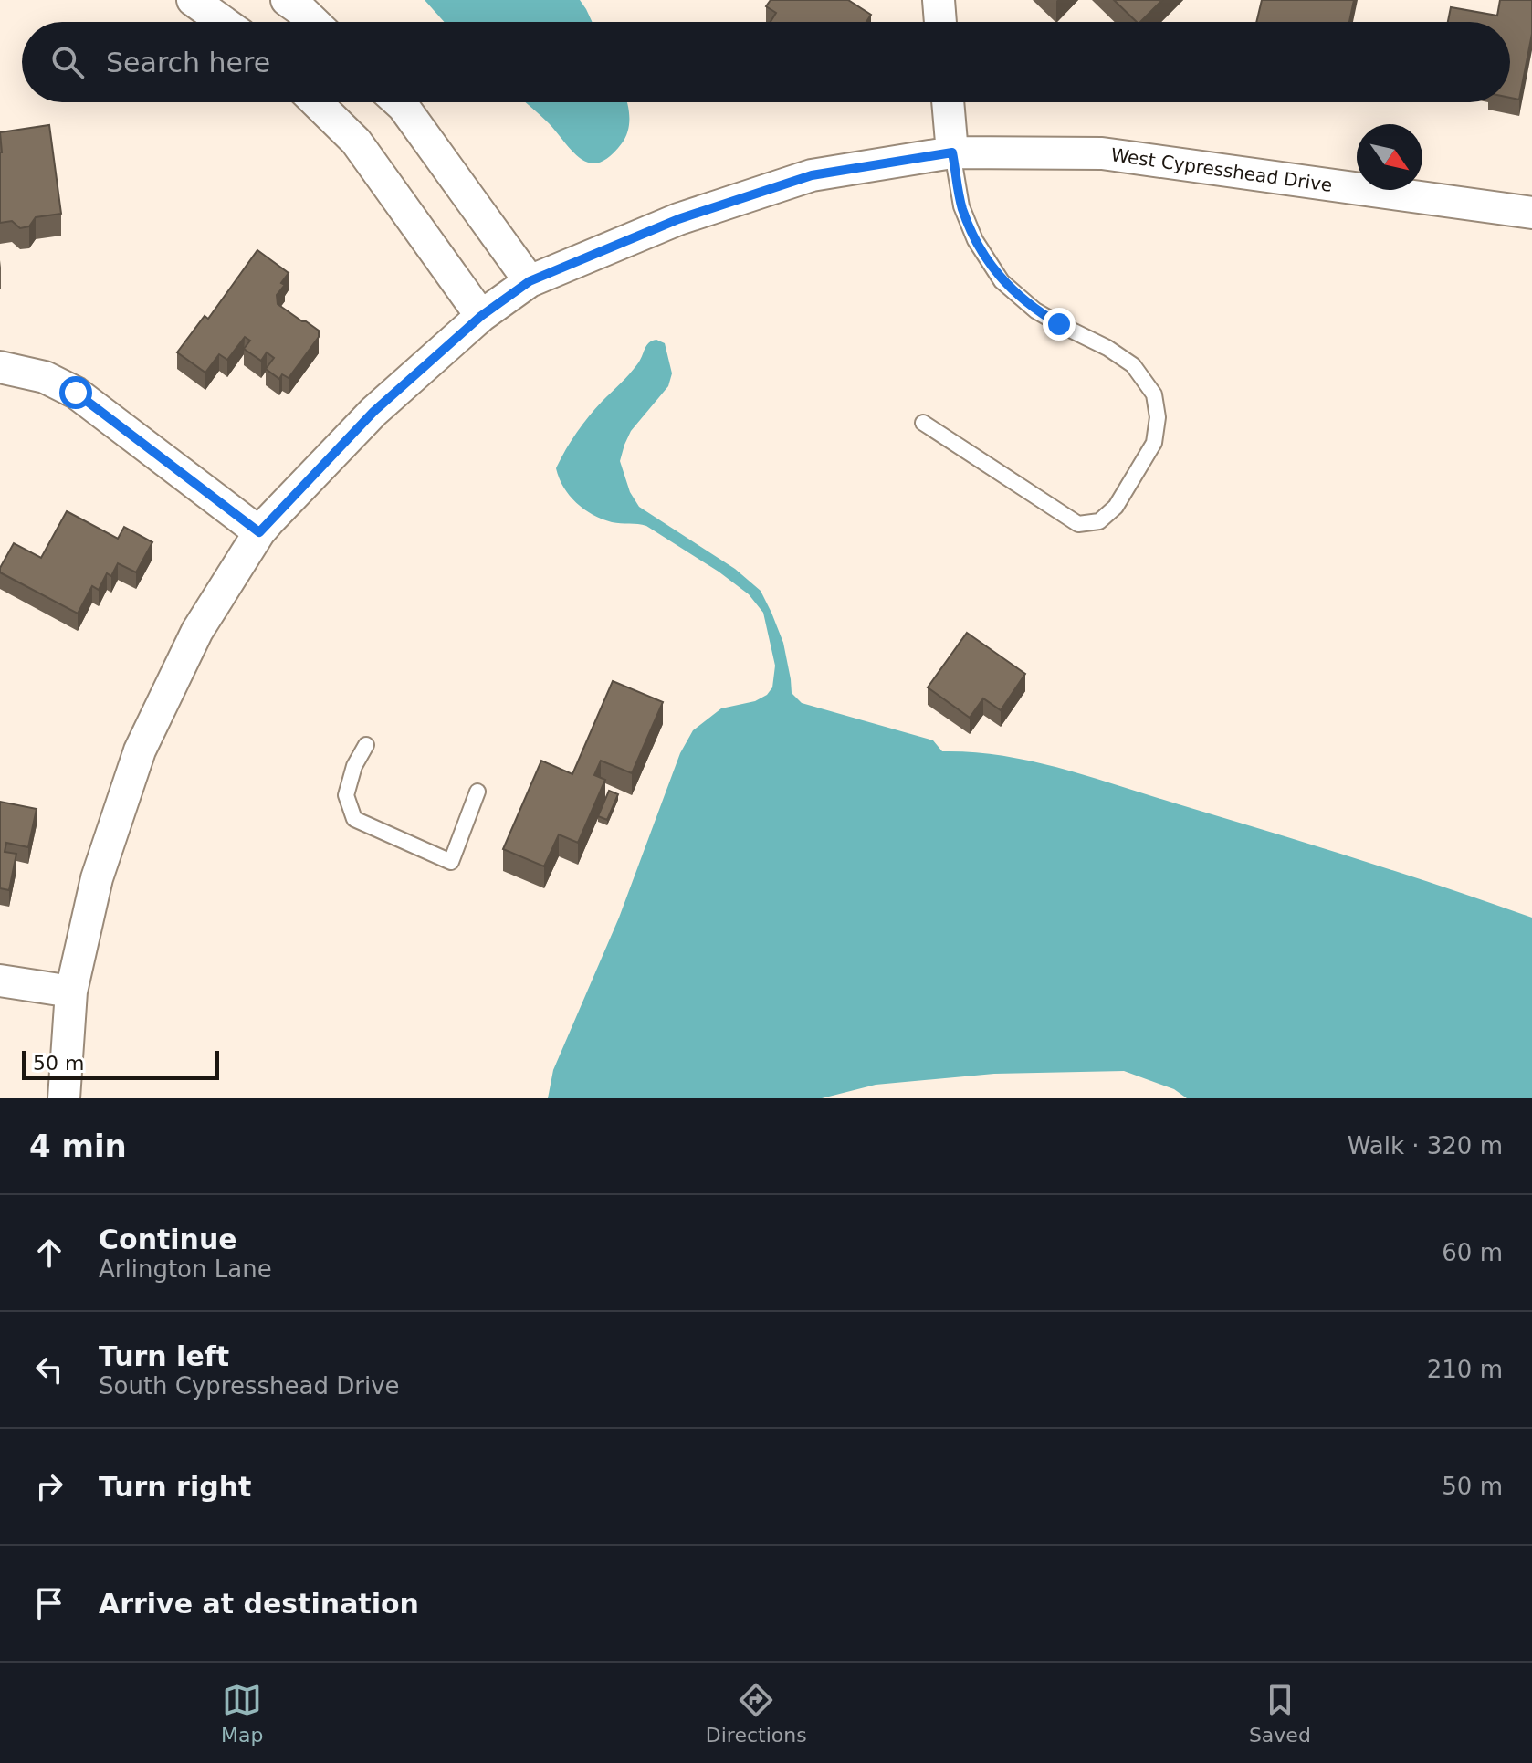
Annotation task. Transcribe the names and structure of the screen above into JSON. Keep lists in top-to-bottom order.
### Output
{
  "streets": {
    "street": ["West Cypresshead Drive"]
  },
  "scale_bar": "50 m",
  "north": "bottom right",
  "page": {
    "search": "Search here",
    "scale": "50 m",
    "heading": ["4 min", "Walk · 320 m"],
    "list": [
      ["Continue", "Arlington Lane", "60 m"],
      ["Turn left", "South Cypresshead Drive", "210 m"],
      ["Turn right", "50 m"],
      "Arrive at destination"
    ],
    "nav": ["Map", "Directions", "Saved"]
  }
}
